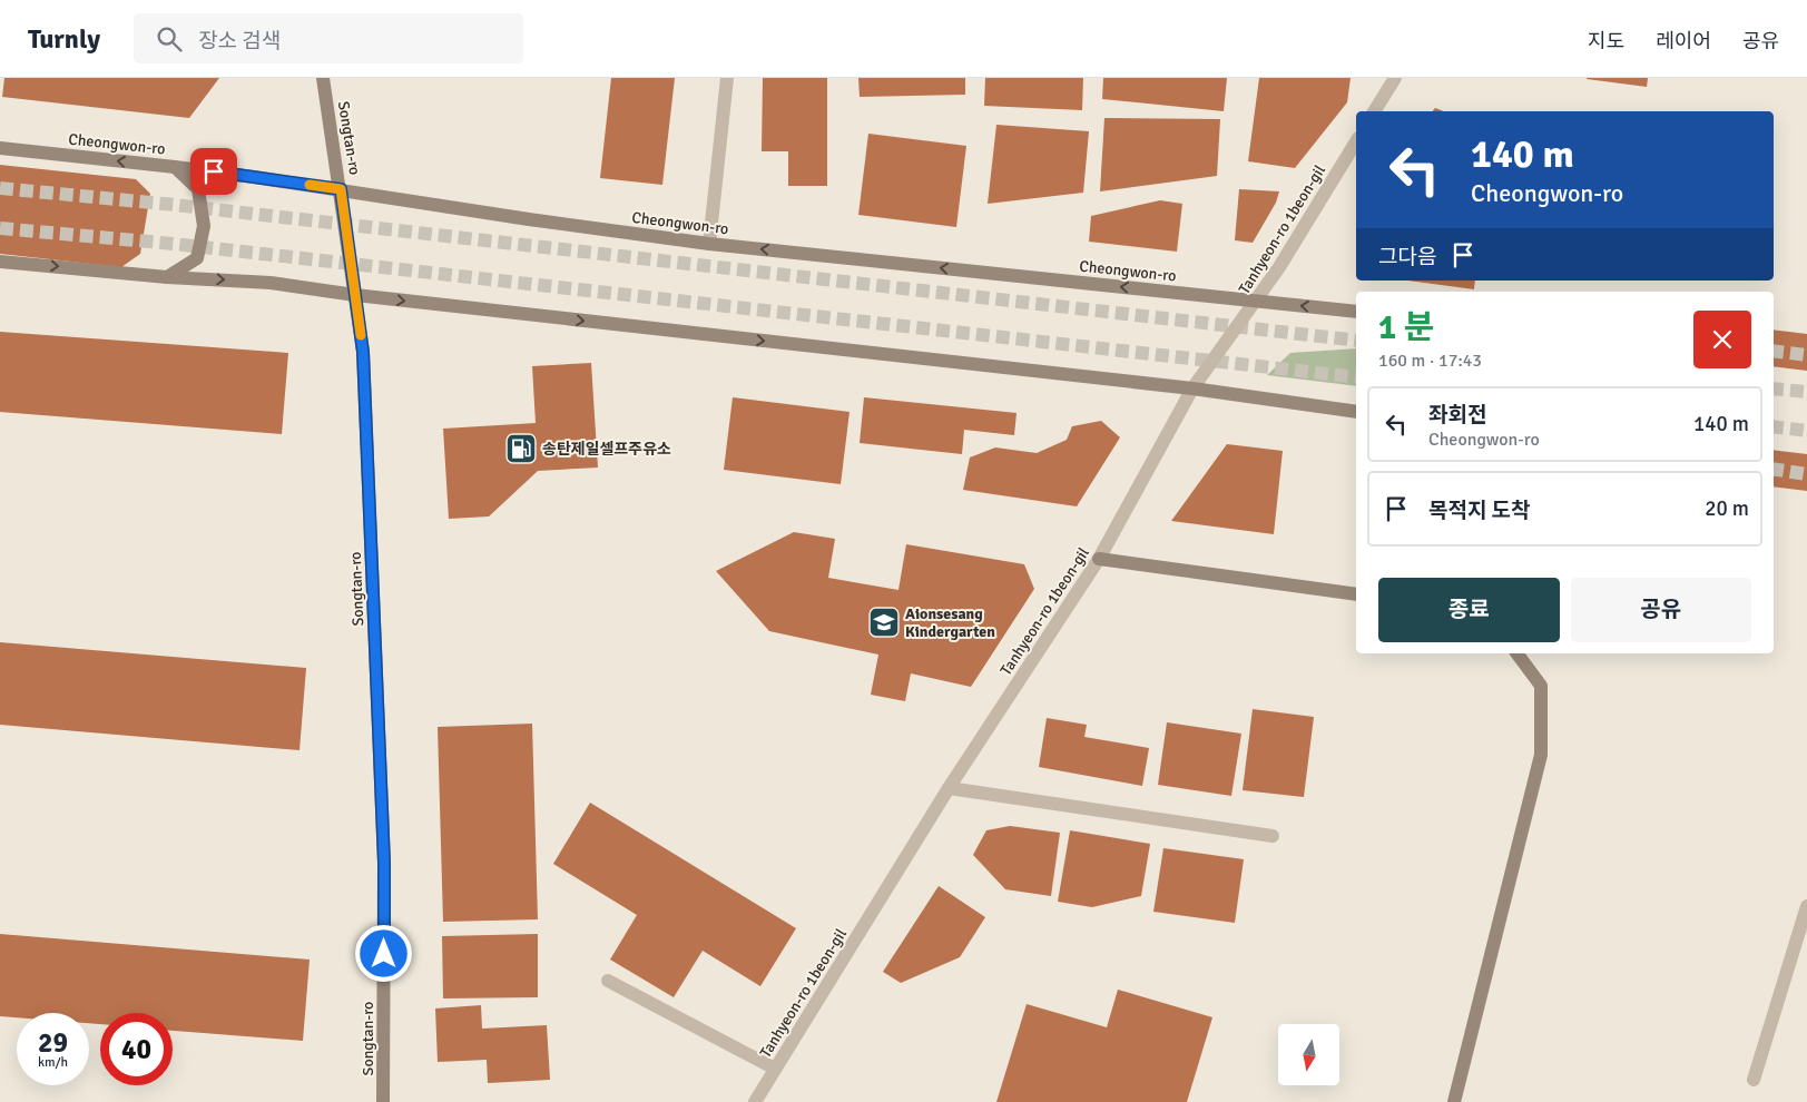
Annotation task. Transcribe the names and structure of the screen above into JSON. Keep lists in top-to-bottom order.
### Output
{
  "streets": {
    "main road": ["Songtan-ro", "Cheongwon-ro"],
    "street": ["Tanhyeon-ro 1beon-gil"]
  },
  "crossings": [
    ["Songtan-ro", "Cheongwon-ro"],
    ["Cheongwon-ro", "Tanhyeon-ro 1beon-gil"]
  ],
  "places": {
    "fuel station": ["송탄제일셀프주유소"],
    "school or university": ["Aionsesang Kindergarten"]
  },
  "north": "bottom",
  "page": {
    "header": "Turnly",
    "search": "장소 검색",
    "nav": ["지도", "레이어", "공유"],
    "turn": ["140 m", "Cheongwon-ro"],
    "then": "그다음",
    "heading": ["1 분", "160 m · 17:43"],
    "list": [
      {
        "name": "좌회전",
        "note": "Cheongwon-ro",
        "value": "140 m"
      },
      {
        "name": "목적지 도착",
        "value": "20 m"
      }
    ],
    "buttons": ["종료", "공유"],
    "speed": "29 km/h",
    "limit": "40"
  }
}
